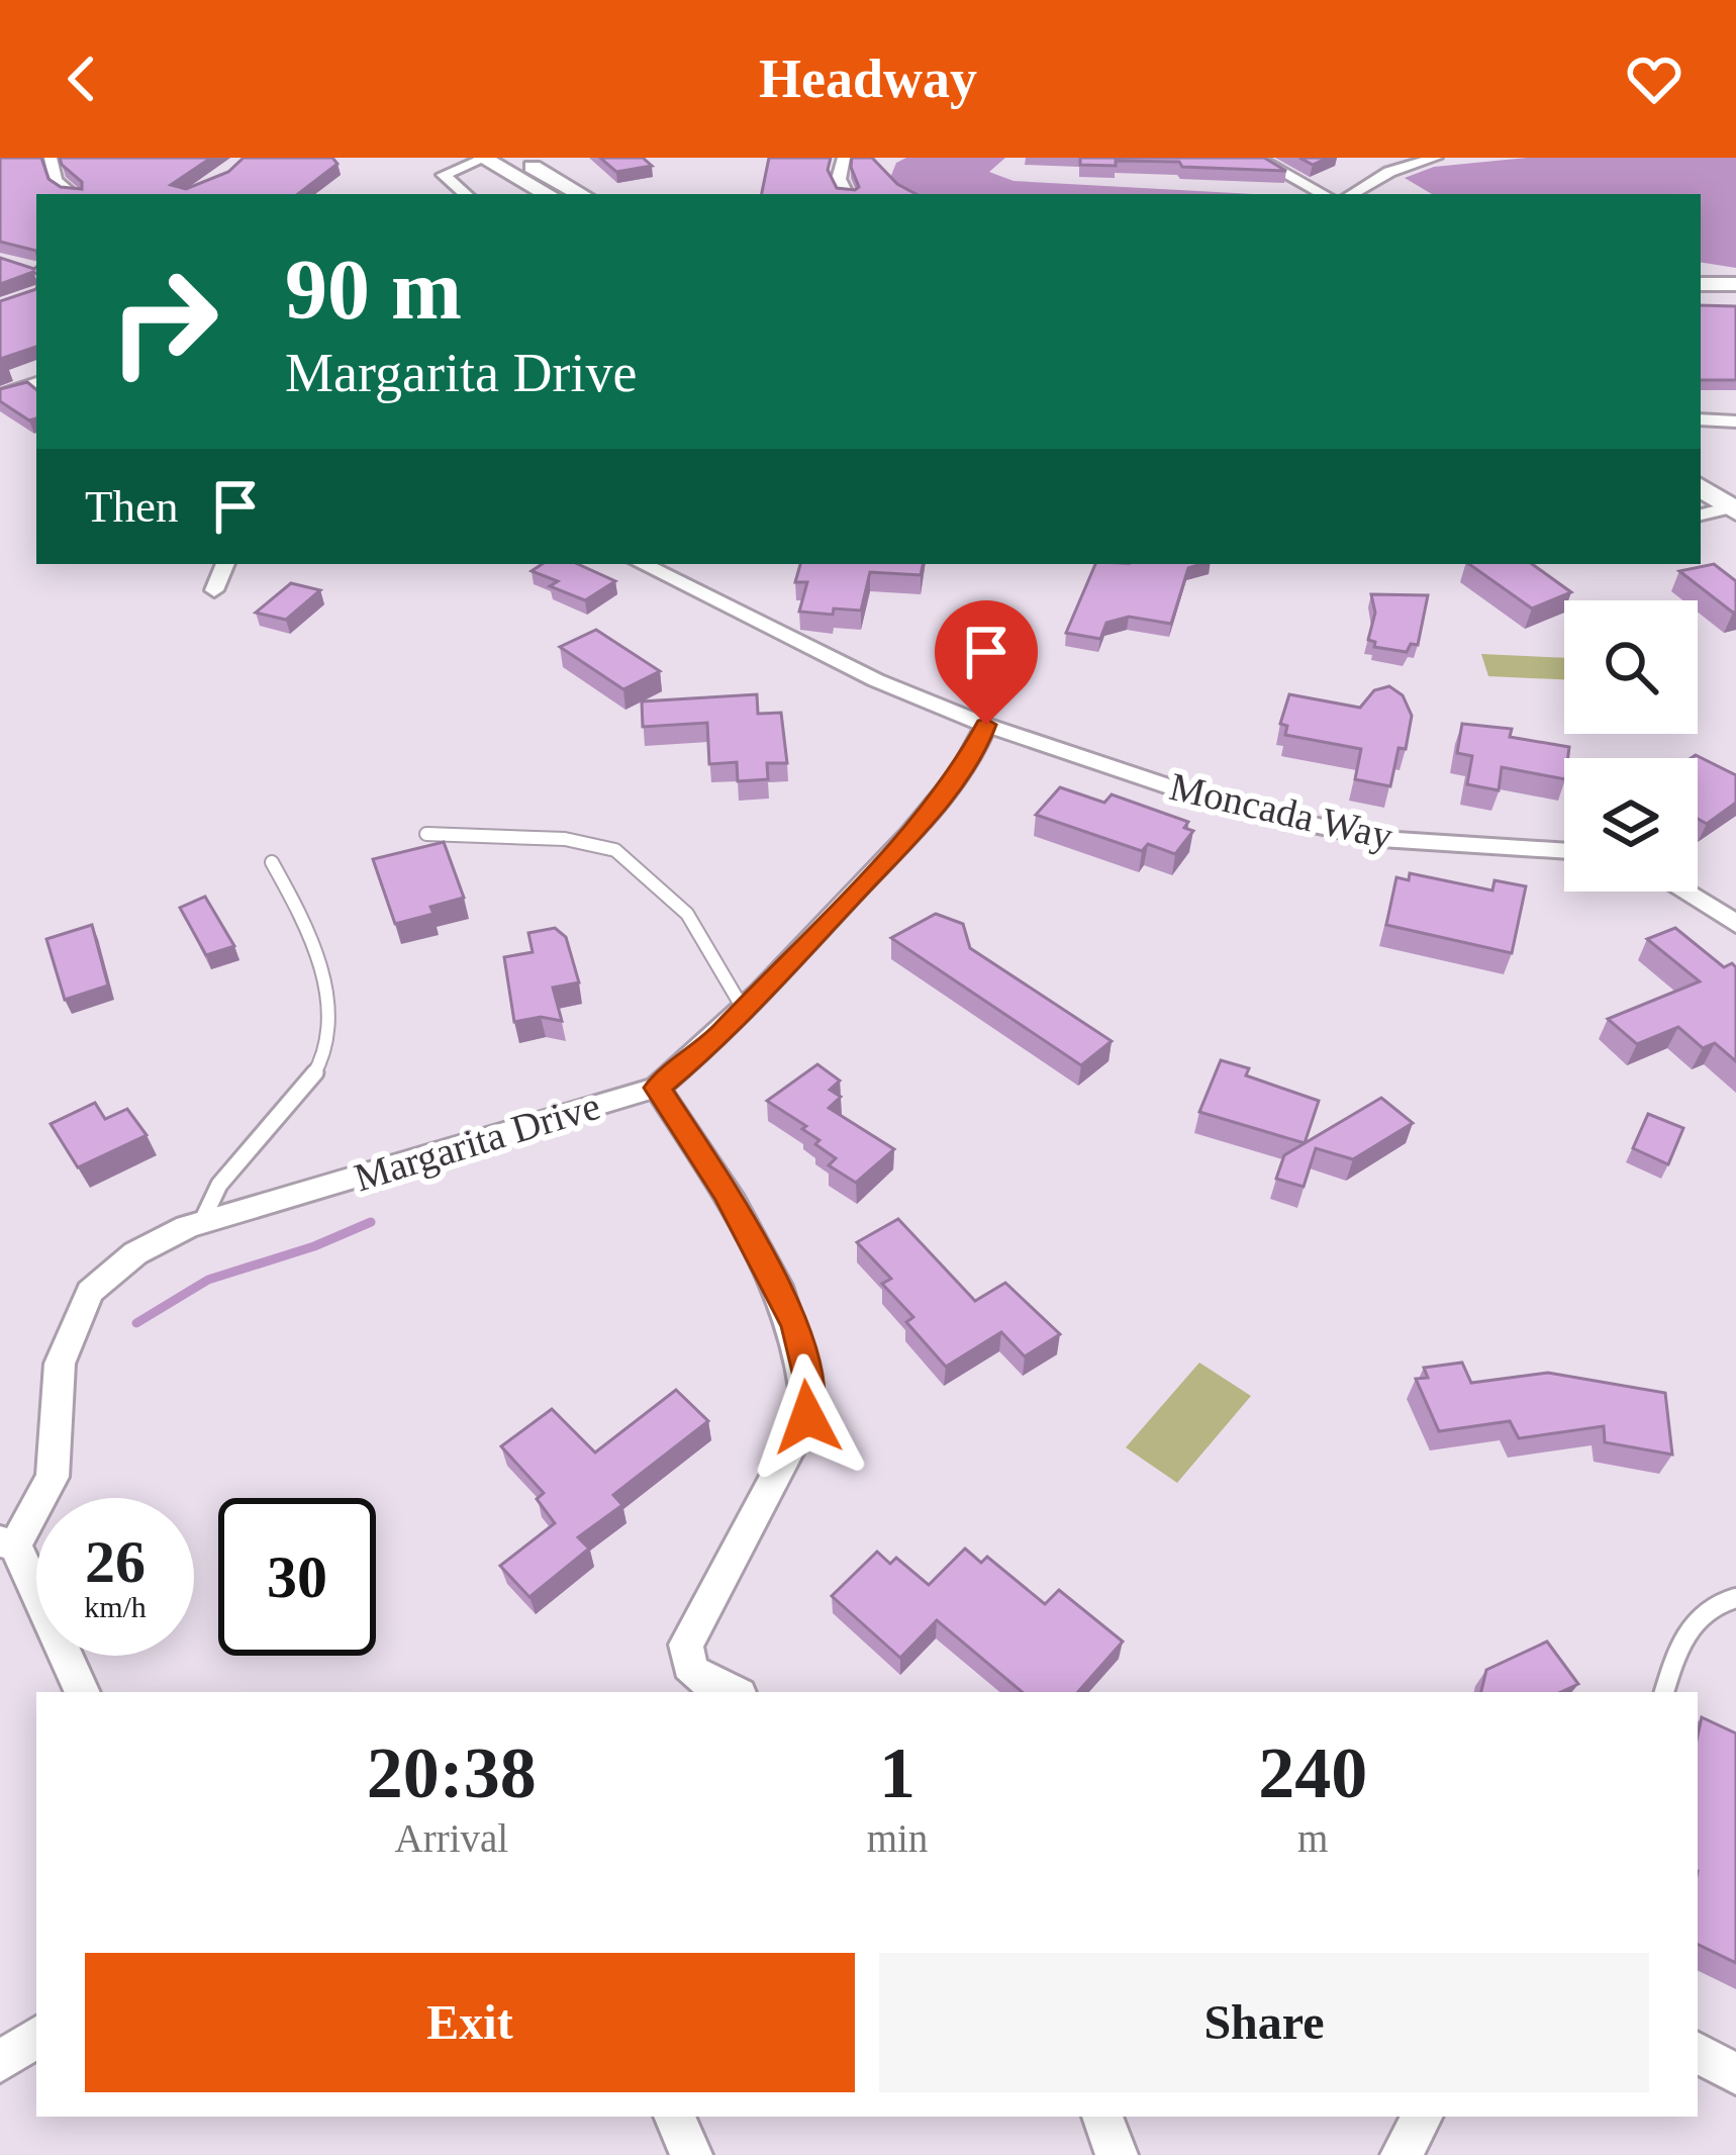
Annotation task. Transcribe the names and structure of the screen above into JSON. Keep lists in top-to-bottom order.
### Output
{
  "streets": {
    "street": ["Moncada Way", "Margarita Drive"]
  },
  "crossings": [
    ["Moncada Way", "Margarita Drive"]
  ],
  "page": {
    "header": "Headway",
    "turn": ["90 m", "Margarita Drive"],
    "then": "Then",
    "speed": "26 km/h",
    "limit": "30",
    "eta": [
      "20:38",
      "Arrival",
      "1",
      "min",
      "240",
      "m"
    ],
    "buttons": ["Exit", "Share"]
  }
}
